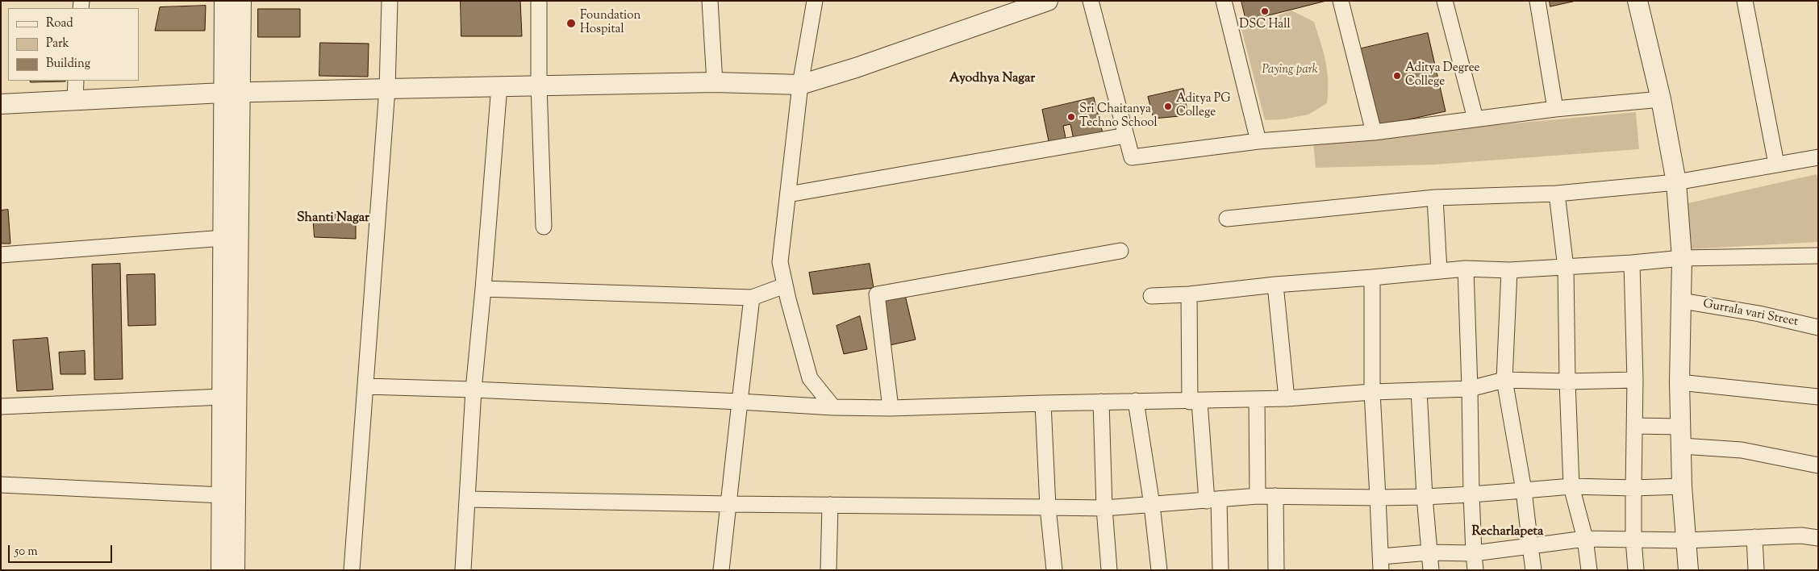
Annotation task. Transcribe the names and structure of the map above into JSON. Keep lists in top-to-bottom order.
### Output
{
  "streets": {
    "street": ["Gurrala vari Street"]
  },
  "districts": ["Ayodhya Nagar", "Shanti Nagar", "Recharlapeta"],
  "parks": ["Paying park"],
  "places": [
    "DSC Hall",
    "Foundation Hospital",
    "Aditya Degree College",
    "Aditya PG College",
    "Sri Chaitanya Techno School"
  ],
  "legend": ["Road", "Park", "Building"],
  "scale_bar": "50 m"
}
